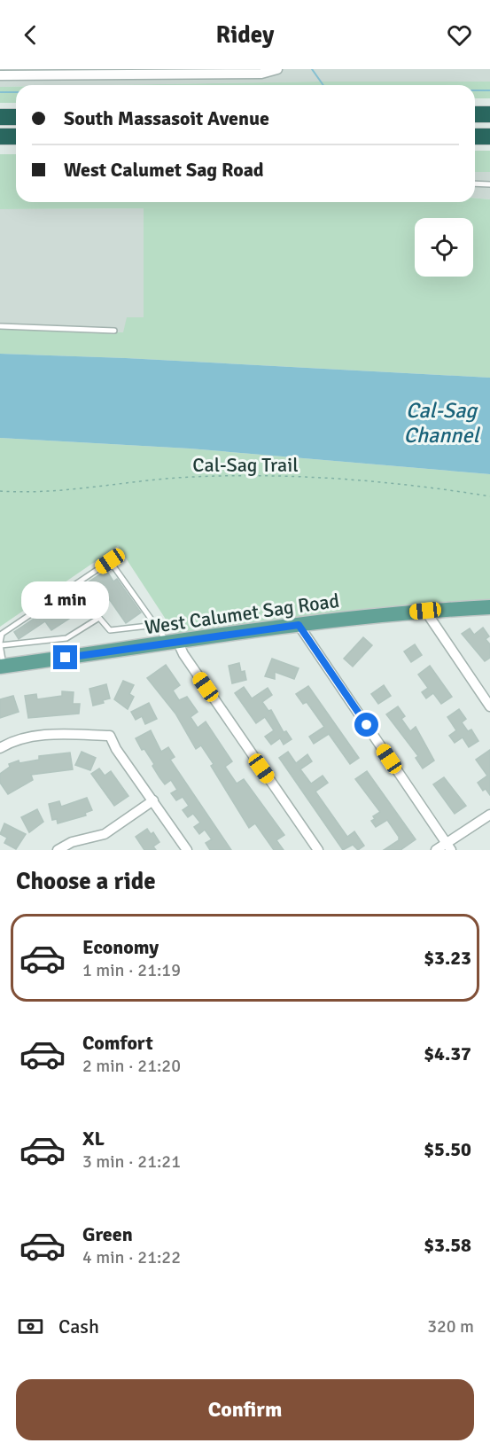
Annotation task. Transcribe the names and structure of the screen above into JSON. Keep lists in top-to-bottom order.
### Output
{
  "streets": {
    "main road": ["West Calumet Sag Road"],
    "path": ["Cal-Sag Trail"]
  },
  "water": ["Cal-Sag Channel"],
  "page": {
    "header": "Ridey",
    "banner": ["South Massasoit Avenue", "West Calumet Sag Road"],
    "bubble": "1 min",
    "heading": "Choose a ride",
    "list": [
      {
        "name": "Economy",
        "note": "1 min · 21:19",
        "value": "$3.23"
      },
      {
        "name": "Comfort",
        "note": "2 min · 21:20",
        "value": "$4.37"
      },
      {
        "name": "XL",
        "note": "3 min · 21:21",
        "value": "$5.50"
      },
      {
        "name": "Green",
        "note": "4 min · 21:22",
        "value": "$3.58"
      }
    ],
    "pay": ["Cash", "320 m"],
    "buttons": "Confirm"
  }
}
